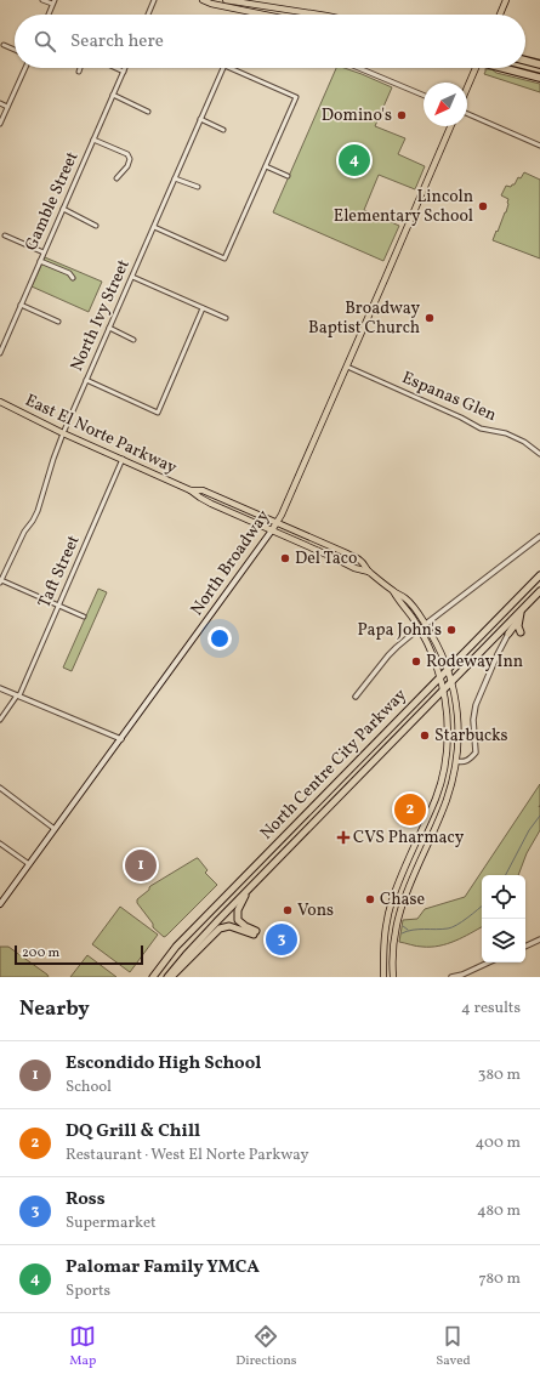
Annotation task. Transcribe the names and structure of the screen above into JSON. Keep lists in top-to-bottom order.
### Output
{
  "streets": {
    "highway": ["North Centre City Parkway"],
    "main road": ["East El Norte Parkway", "North Broadway"],
    "street": [
      "Gamble Street",
      "North Ivy Street",
      "Espanas Glen",
      "Taft Street"
    ]
  },
  "crossings": [
    ["North Ivy Street", "East El Norte Parkway"],
    ["Espanas Glen", "North Broadway"],
    ["East El Norte Parkway", "North Broadway"],
    ["East El Norte Parkway", "Taft Street"],
    ["East El Norte Parkway", "North Centre City Parkway"]
  ],
  "places": {
    "other": [
      "Domino's",
      "Lincoln Elementary School",
      "Broadway Baptist Church",
      "Del Taco",
      "Papa John's",
      "Rodeway Inn",
      "Starbucks",
      "Chase",
      "Vons"
    ],
    "health": ["CVS Pharmacy"]
  },
  "scale_bar": "200 m",
  "north": "bottom left",
  "page": {
    "search": "Search here",
    "pins": [
      "4",
      "2",
      "1",
      "3"
    ],
    "scale": "200 m",
    "heading": ["Nearby", "4 results"],
    "list": [
      {
        "mark": "1",
        "name": "Escondido High School",
        "note": "School",
        "value": "380 m"
      },
      {
        "mark": "2",
        "name": "DQ Grill & Chill",
        "note": "Restaurant · West El Norte Parkway",
        "value": "400 m"
      },
      {
        "mark": "3",
        "name": "Ross",
        "note": "Supermarket",
        "value": "480 m"
      },
      {
        "mark": "4",
        "name": "Palomar Family YMCA",
        "note": "Sports",
        "value": "780 m"
      }
    ],
    "nav": ["Map", "Directions", "Saved"]
  }
}
